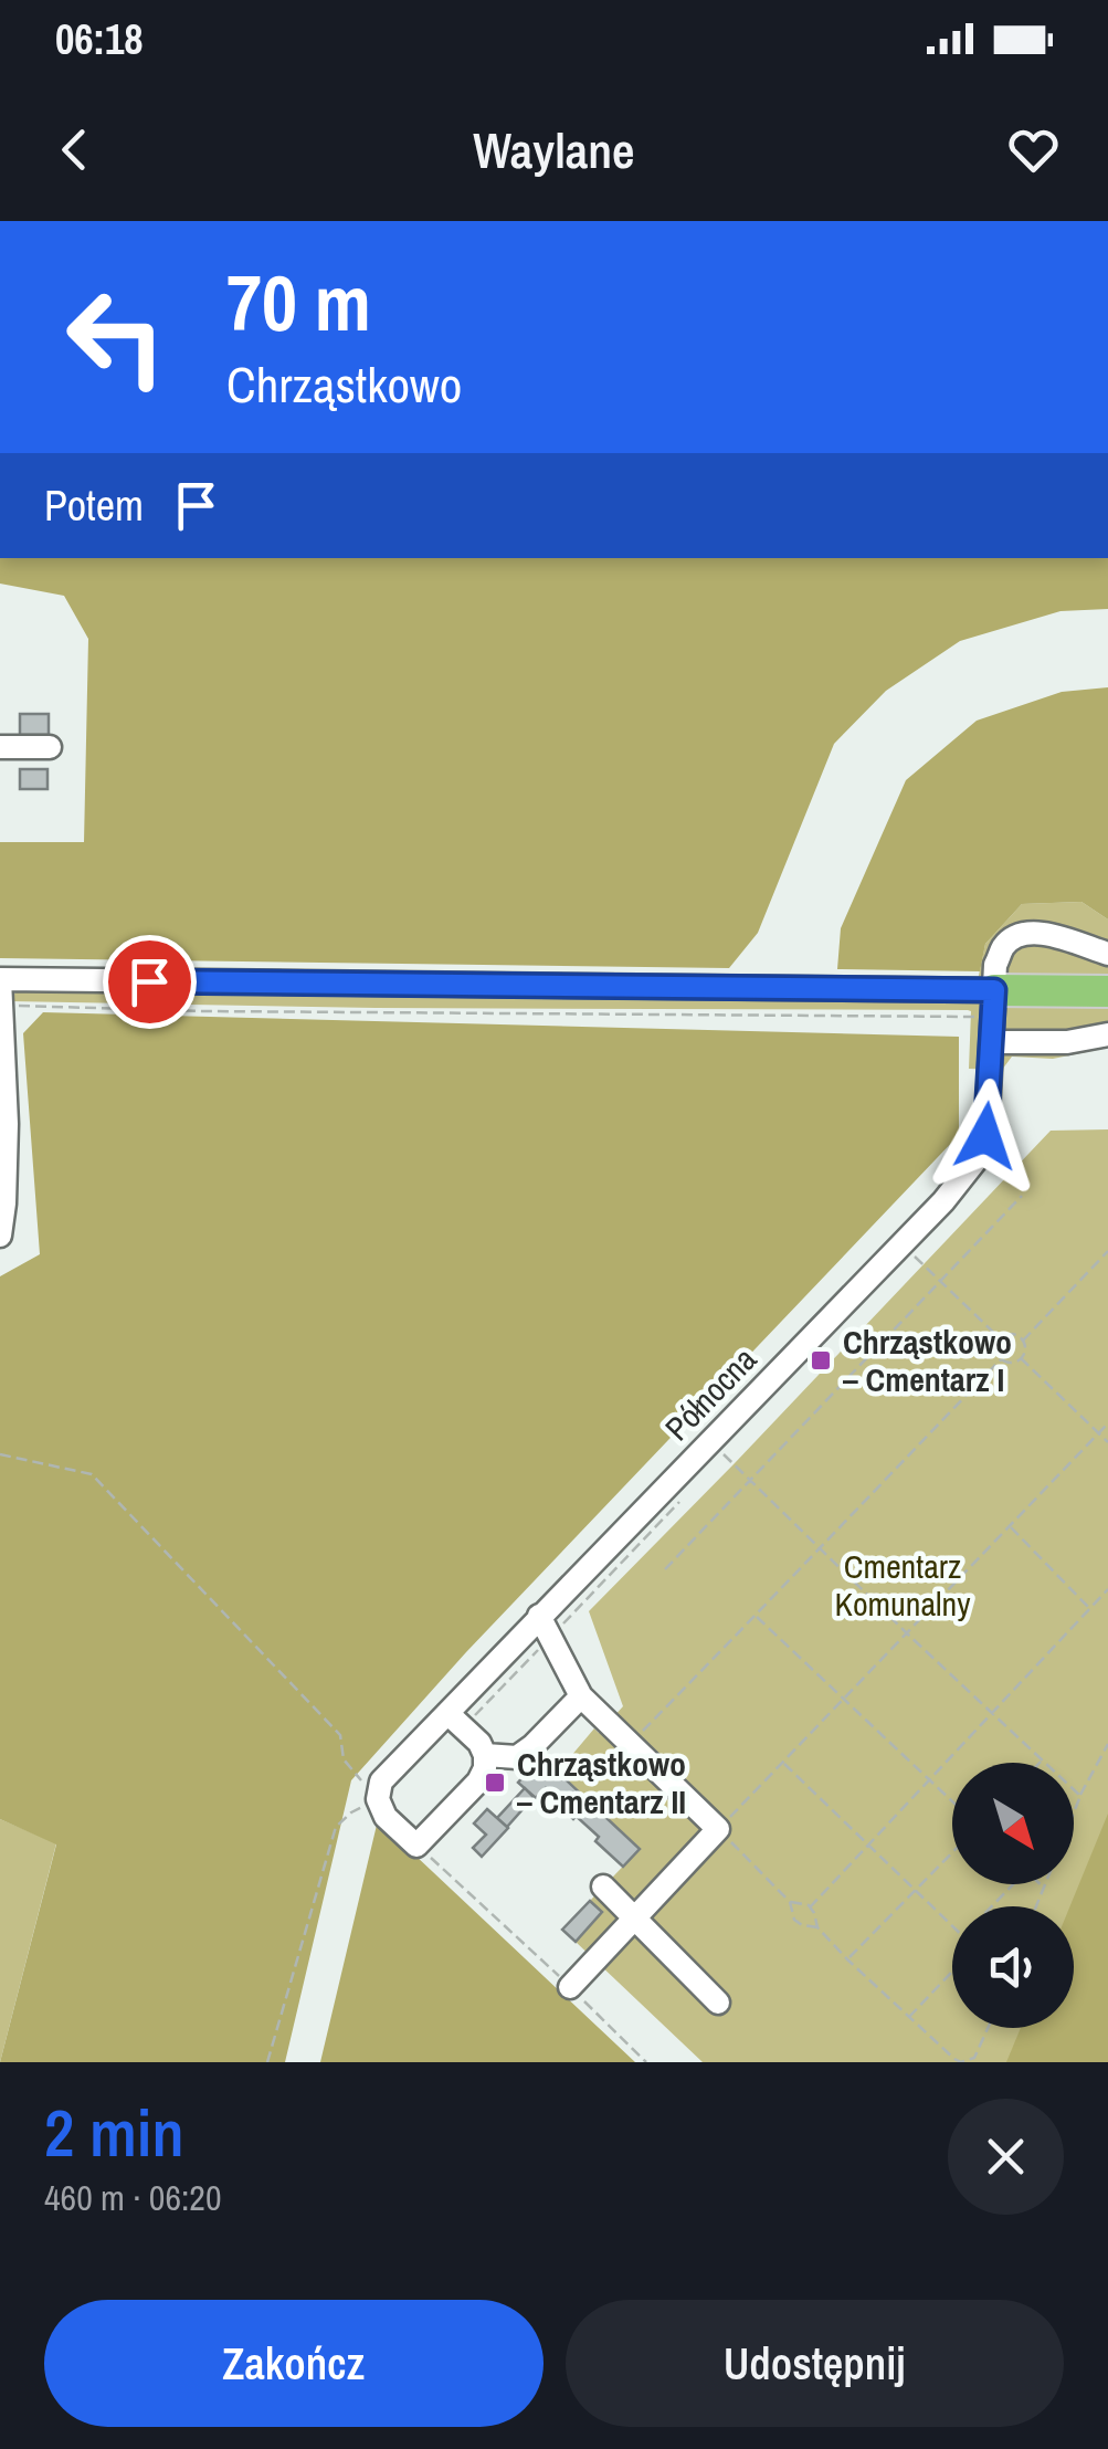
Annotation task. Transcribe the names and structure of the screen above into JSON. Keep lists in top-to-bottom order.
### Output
{
  "streets": {
    "street": ["Północna"]
  },
  "parks": ["Cmentarz Komunalny"],
  "places": {
    "transit": ["Chrząstkowo – Cmentarz I", "Chrząstkowo – Cmentarz II"]
  },
  "north": "bottom right",
  "page": {
    "status": "06:18",
    "header": "Waylane",
    "turn": ["70 m", "Chrząstkowo"],
    "then": "Potem",
    "heading": ["2 min", "460 m · 06:20"],
    "buttons": ["Zakończ", "Udostępnij"]
  }
}
